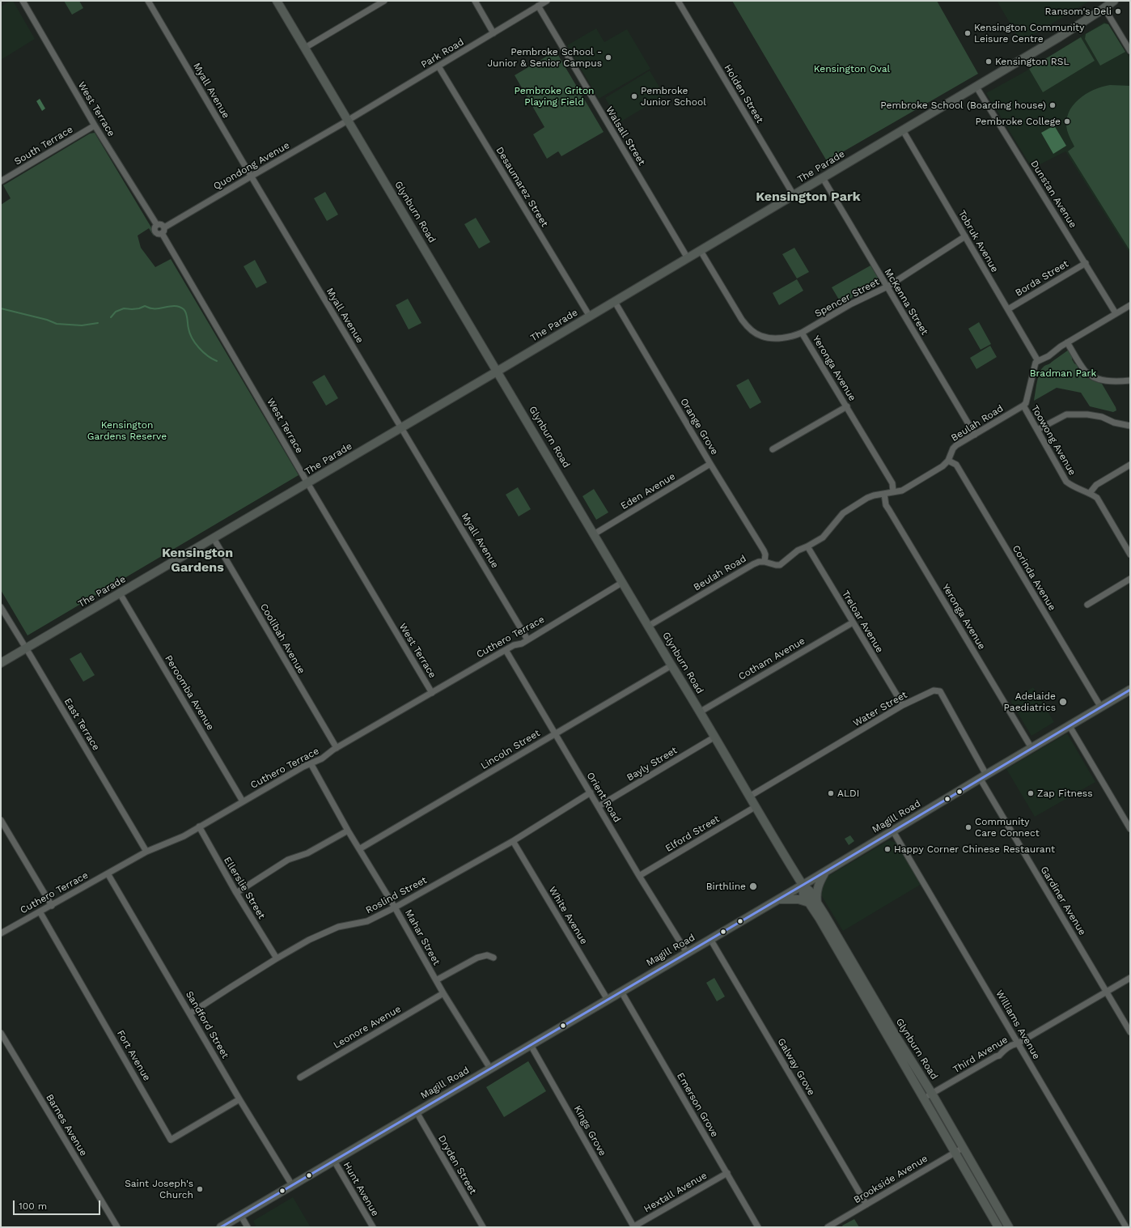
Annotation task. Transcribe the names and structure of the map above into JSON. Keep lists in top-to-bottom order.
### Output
{
  "streets": {
    "main road": ["The Parade", "Glynburn Road", "Magill Road"],
    "street": [
      "Park Road",
      "Myall Avenue",
      "Holden Street",
      "West Terrace",
      "Walsall Street",
      "South Terrace",
      "Quondong Avenue",
      "Desaumarez Street",
      "Dunstan Avenue",
      "Tobruk Avenue",
      "Borda Street",
      "Spencer Street",
      "McKenna Street",
      "Yeronga Avenue",
      "Beulah Road",
      "Orange Grove",
      "Toowong Avenue",
      "Eden Avenue",
      "Corinda Avenue",
      "Treloar Avenue",
      "Cuthero Terrace",
      "Coolibah Avenue",
      "Cotham Avenue",
      "Peroomba Avenue",
      "Water Street",
      "East Terrace",
      "Lincoln Street",
      "Bayly Street",
      "Orient Road",
      "Elford Street",
      "Ellerslie Street",
      "Roslind Street",
      "Gardiner Avenue",
      "White Avenue",
      "Mahar Street",
      "Sandford Street",
      "Williams Avenue",
      "Leonore Avenue",
      "Third Avenue",
      "Fort Avenue",
      "Galway Grove",
      "Emerson Grove",
      "Barnes Avenue",
      "Kings Grove",
      "Dryden Street",
      "Brookside Avenue",
      "Hunt Avenue",
      "Hextall Avenue"
    ]
  },
  "crossings": [
    ["Park Road", "Walsall Street"],
    ["Park Road", "Quondong Avenue"],
    ["Park Road", "Desaumarez Street"],
    ["Park Road", "Glynburn Road"],
    ["Myall Avenue", "Quondong Avenue"],
    ["Myall Avenue", "The Parade"],
    ["Myall Avenue", "Cuthero Terrace"],
    ["Holden Street", "The Parade"],
    ["West Terrace", "South Terrace"],
    ["West Terrace", "Quondong Avenue"],
    ["West Terrace", "The Parade"],
    ["West Terrace", "Cuthero Terrace"],
    ["Walsall Street", "The Parade"],
    ["Quondong Avenue", "Glynburn Road"],
    ["The Parade", "Desaumarez Street"],
    ["The Parade", "Dunstan Avenue"],
    ["The Parade", "Glynburn Road"],
    ["The Parade", "Tobruk Avenue"],
    ["The Parade", "McKenna Street"],
    ["The Parade", "Yeronga Avenue"],
    ["The Parade", "Orange Grove"],
    ["The Parade", "Coolibah Avenue"],
    ["The Parade", "Peroomba Avenue"],
    ["The Parade", "East Terrace"],
    ["Dunstan Avenue", "Borda Street"],
    ["Glynburn Road", "Beulah Road"],
    ["Glynburn Road", "Eden Avenue"],
    ["Glynburn Road", "Cuthero Terrace"],
    ["Glynburn Road", "Cotham Avenue"],
    ["Glynburn Road", "Water Street"],
    ["Glynburn Road", "Lincoln Street"],
    ["Glynburn Road", "Bayly Street"],
    ["Glynburn Road", "Magill Road"],
    ["Glynburn Road", "Elford Street"],
    ["Glynburn Road", "Third Avenue"],
    ["Glynburn Road", "Brookside Avenue"],
    ["Tobruk Avenue", "Borda Street"],
    ["Tobruk Avenue", "Spencer Street"],
    ["Spencer Street", "McKenna Street"],
    ["Spencer Street", "Yeronga Avenue"],
    ["McKenna Street", "Beulah Road"],
    ["Yeronga Avenue", "Beulah Road"],
    ["Yeronga Avenue", "Magill Road"],
    ["Beulah Road", "Orange Grove"],
    ["Beulah Road", "Toowong Avenue"],
    ["Beulah Road", "Corinda Avenue"],
    ["Beulah Road", "Treloar Avenue"],
    ["Orange Grove", "Eden Avenue"],
    ["Corinda Avenue", "Magill Road"],
    ["Treloar Avenue", "Cotham Avenue"],
    ["Treloar Avenue", "Water Street"],
    ["Cuthero Terrace", "Coolibah Avenue"],
    ["Cuthero Terrace", "Peroomba Avenue"],
    ["Cuthero Terrace", "East Terrace"],
    ["Cuthero Terrace", "Orient Road"],
    ["Cuthero Terrace", "Ellerslie Street"],
    ["Cuthero Terrace", "Mahar Street"],
    ["Cuthero Terrace", "Sandford Street"],
    ["Cuthero Terrace", "Fort Avenue"],
    ["Water Street", "Magill Road"],
    ["Water Street", "Gardiner Avenue"],
    ["Lincoln Street", "Orient Road"],
    ["Lincoln Street", "Mahar Street"],
    ["Bayly Street", "Orient Road"],
    ["Orient Road", "Magill Road"],
    ["Orient Road", "Elford Street"],
    ["Orient Road", "Roslind Street"],
    ["Magill Road", "Gardiner Avenue"],
    ["Magill Road", "White Avenue"],
    ["Magill Road", "Mahar Street"],
    ["Magill Road", "Sandford Street"],
    ["Magill Road", "Williams Avenue"],
    ["Magill Road", "Galway Grove"],
    ["Magill Road", "Emerson Grove"],
    ["Magill Road", "Kings Grove"],
    ["Magill Road", "Dryden Street"],
    ["Magill Road", "Hunt Avenue"],
    ["Ellerslie Street", "Roslind Street"],
    ["Roslind Street", "White Avenue"],
    ["Roslind Street", "Mahar Street"],
    ["Roslind Street", "Sandford Street"],
    ["Gardiner Avenue", "Third Avenue"],
    ["Mahar Street", "Leonore Avenue"],
    ["Sandford Street", "Fort Avenue"],
    ["Williams Avenue", "Third Avenue"],
    ["Galway Grove", "Brookside Avenue"],
    ["Emerson Grove", "Hextall Avenue"],
    ["Kings Grove", "Hextall Avenue"]
  ],
  "districts": ["Kensington Park", "Kensington Gardens"],
  "parks": [
    "Kensington Oval",
    "Pembroke Griton Playing Field",
    "Bradman Park",
    "Kensington Gardens Reserve"
  ],
  "places": [
    "Ransom's Deli",
    "Kensington Community Leisure Centre",
    "Pembroke School - Junior & Senior Campus",
    "Kensington RSL",
    "Pembroke Junior School",
    "Pembroke School (Boarding house)",
    "Pembroke College",
    "Adelaide Paediatrics",
    "ALDI",
    "Zap Fitness",
    "Community Care Connect",
    "Happy Corner Chinese Restaurant",
    "Birthline",
    "Saint Joseph's Church"
  ],
  "scale_bar": "100 m"
}
